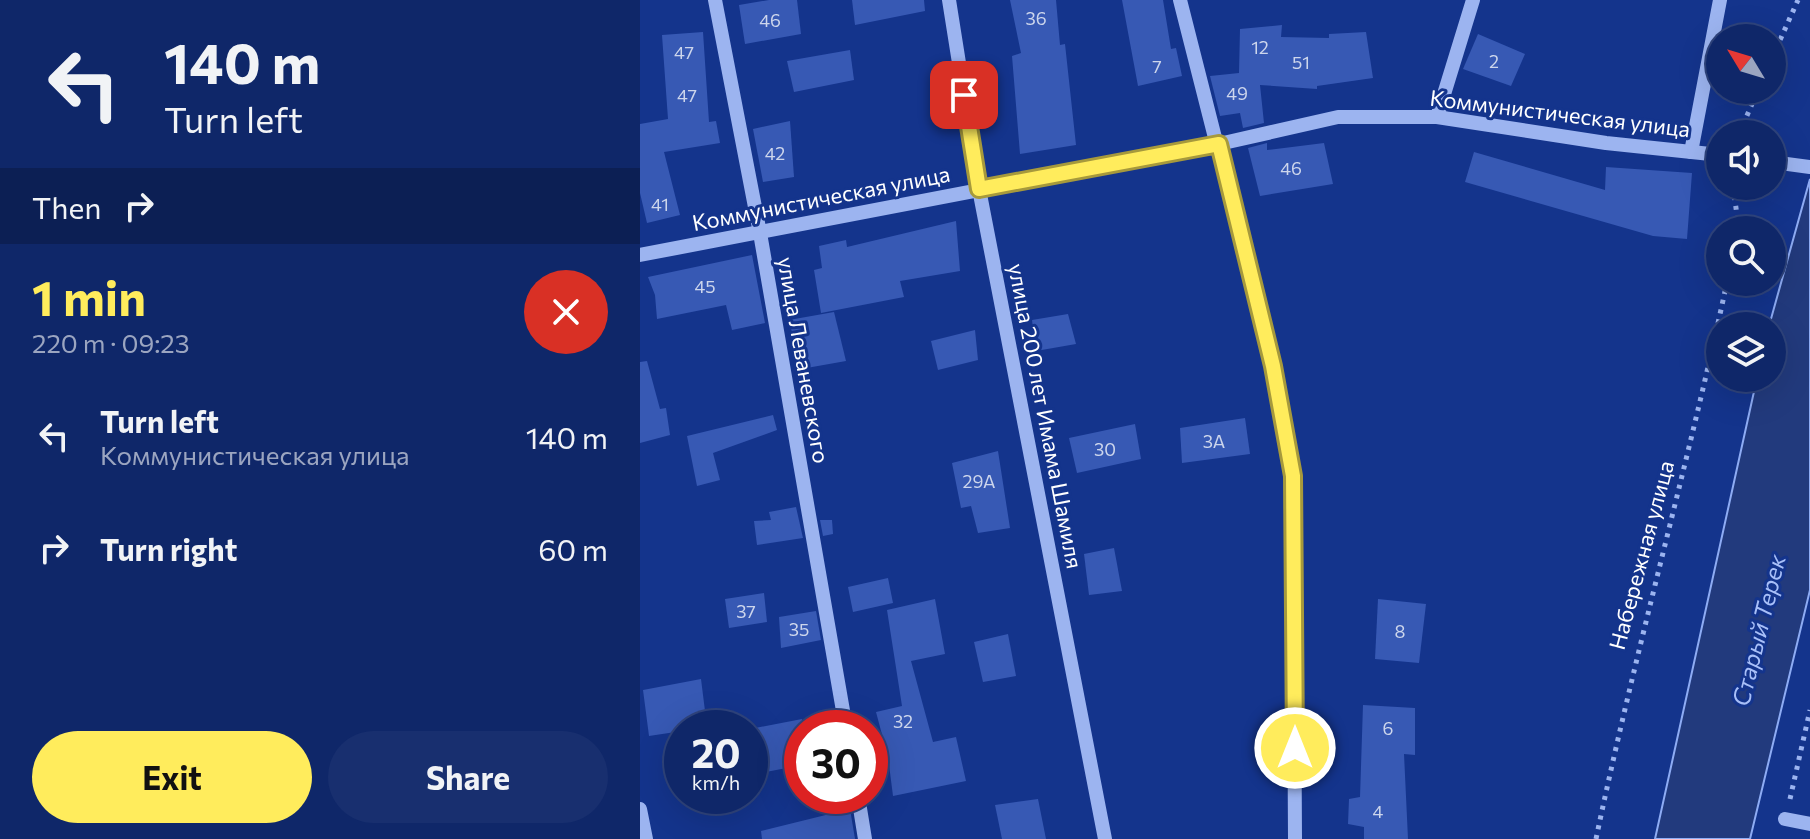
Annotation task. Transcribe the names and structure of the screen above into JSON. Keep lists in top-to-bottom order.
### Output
{
  "streets": {
    "street": ["Коммунистическая улица", "улица Леваневского", "улица 200 лет Имама Шамиля"],
    "path": ["Набережная улица"]
  },
  "crossings": [
    ["Коммунистическая улица", "улица Леваневского"],
    ["Коммунистическая улица", "улица 200 лет Имама Шамиля"]
  ],
  "water": ["Старый Терек"],
  "house_numbers": [
    "36",
    "46",
    "12",
    "47",
    "2",
    "51",
    "7",
    "49",
    "47",
    "42",
    "46",
    "41",
    "45",
    "3А",
    "30",
    "29А",
    "37",
    "35",
    "8",
    "32",
    "6",
    "4"
  ],
  "north": "top left",
  "page": {
    "turn": ["140 m", "Turn left"],
    "then": "Then",
    "heading": ["1 min", "220 m · 09:23"],
    "list": [
      {
        "name": "Turn left",
        "note": "Коммунистическая улица",
        "value": "140 m"
      },
      {
        "name": "Turn right",
        "value": "60 m"
      }
    ],
    "speed": "20 km/h",
    "limit": "30",
    "buttons": ["Exit", "Share"]
  }
}
